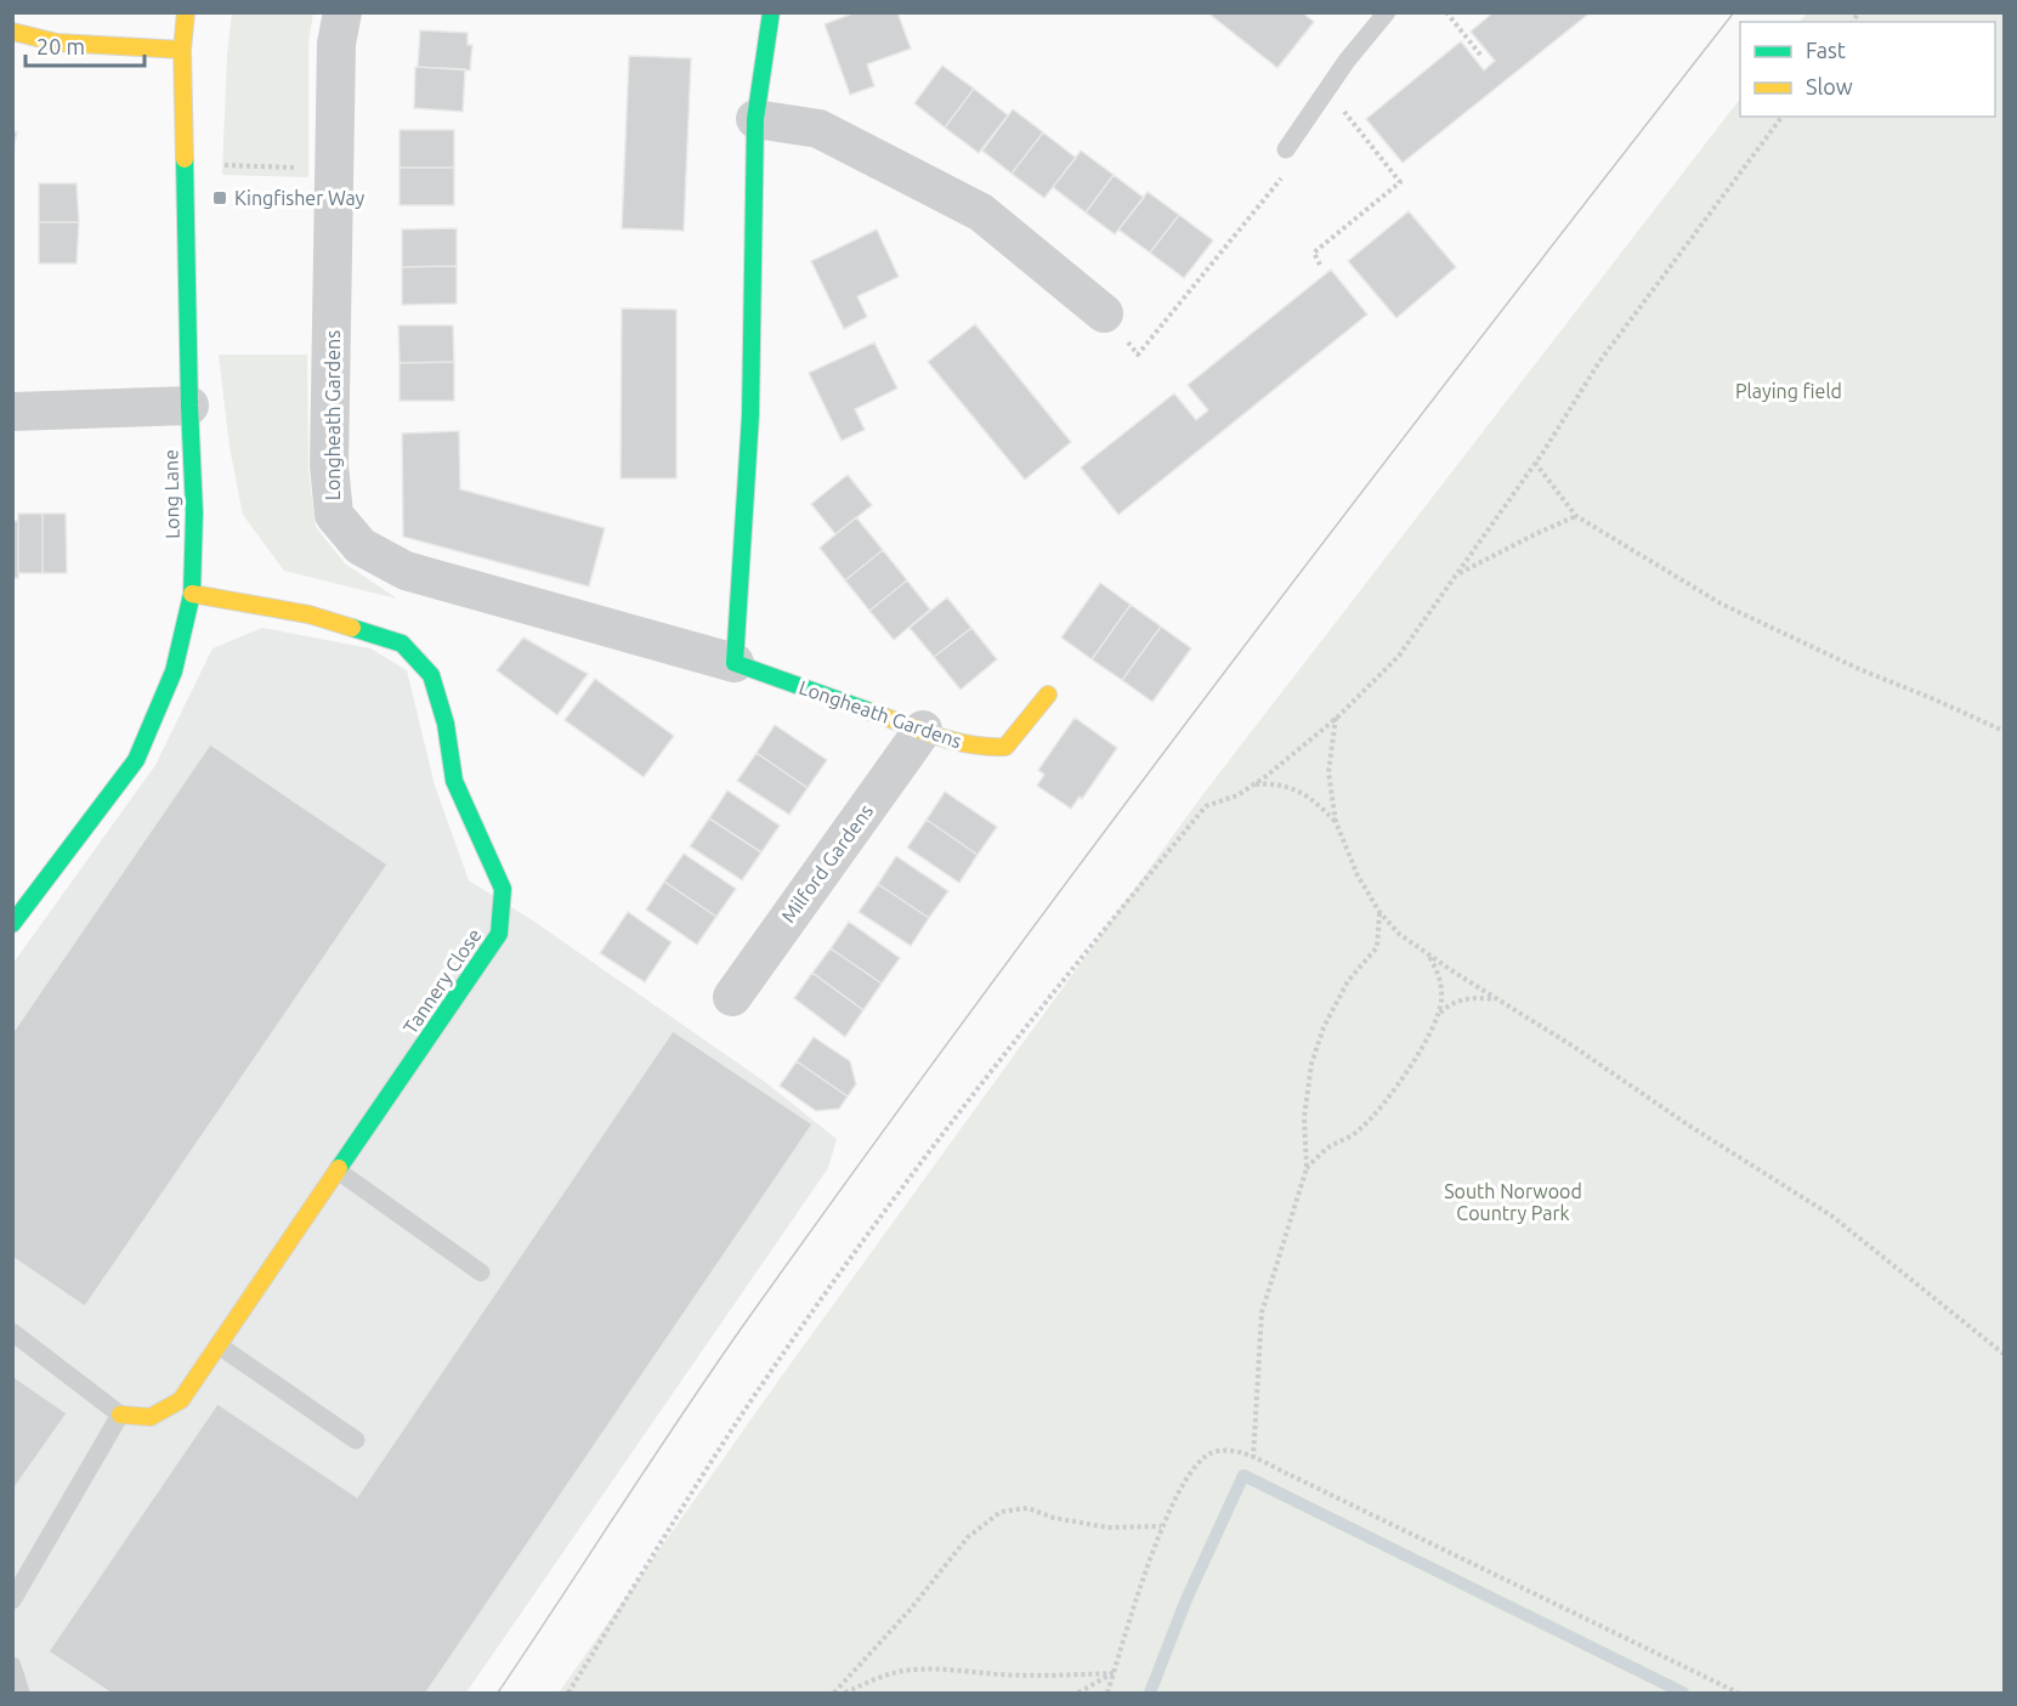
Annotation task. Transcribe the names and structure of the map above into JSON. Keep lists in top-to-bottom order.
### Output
{
  "streets": {
    "street": [
      "Longheath Gardens",
      "Long Lane",
      "Milford Gardens",
      "Tannery Close"
    ]
  },
  "crossings": [
    ["Longheath Gardens", "Milford Gardens"],
    ["Long Lane", "Tannery Close"]
  ],
  "parks": ["Playing field", "South Norwood Country Park"],
  "places": {
    "transit": ["Kingfisher Way"]
  },
  "legend": ["Fast", "Slow"],
  "scale_bar": "20 m"
}
